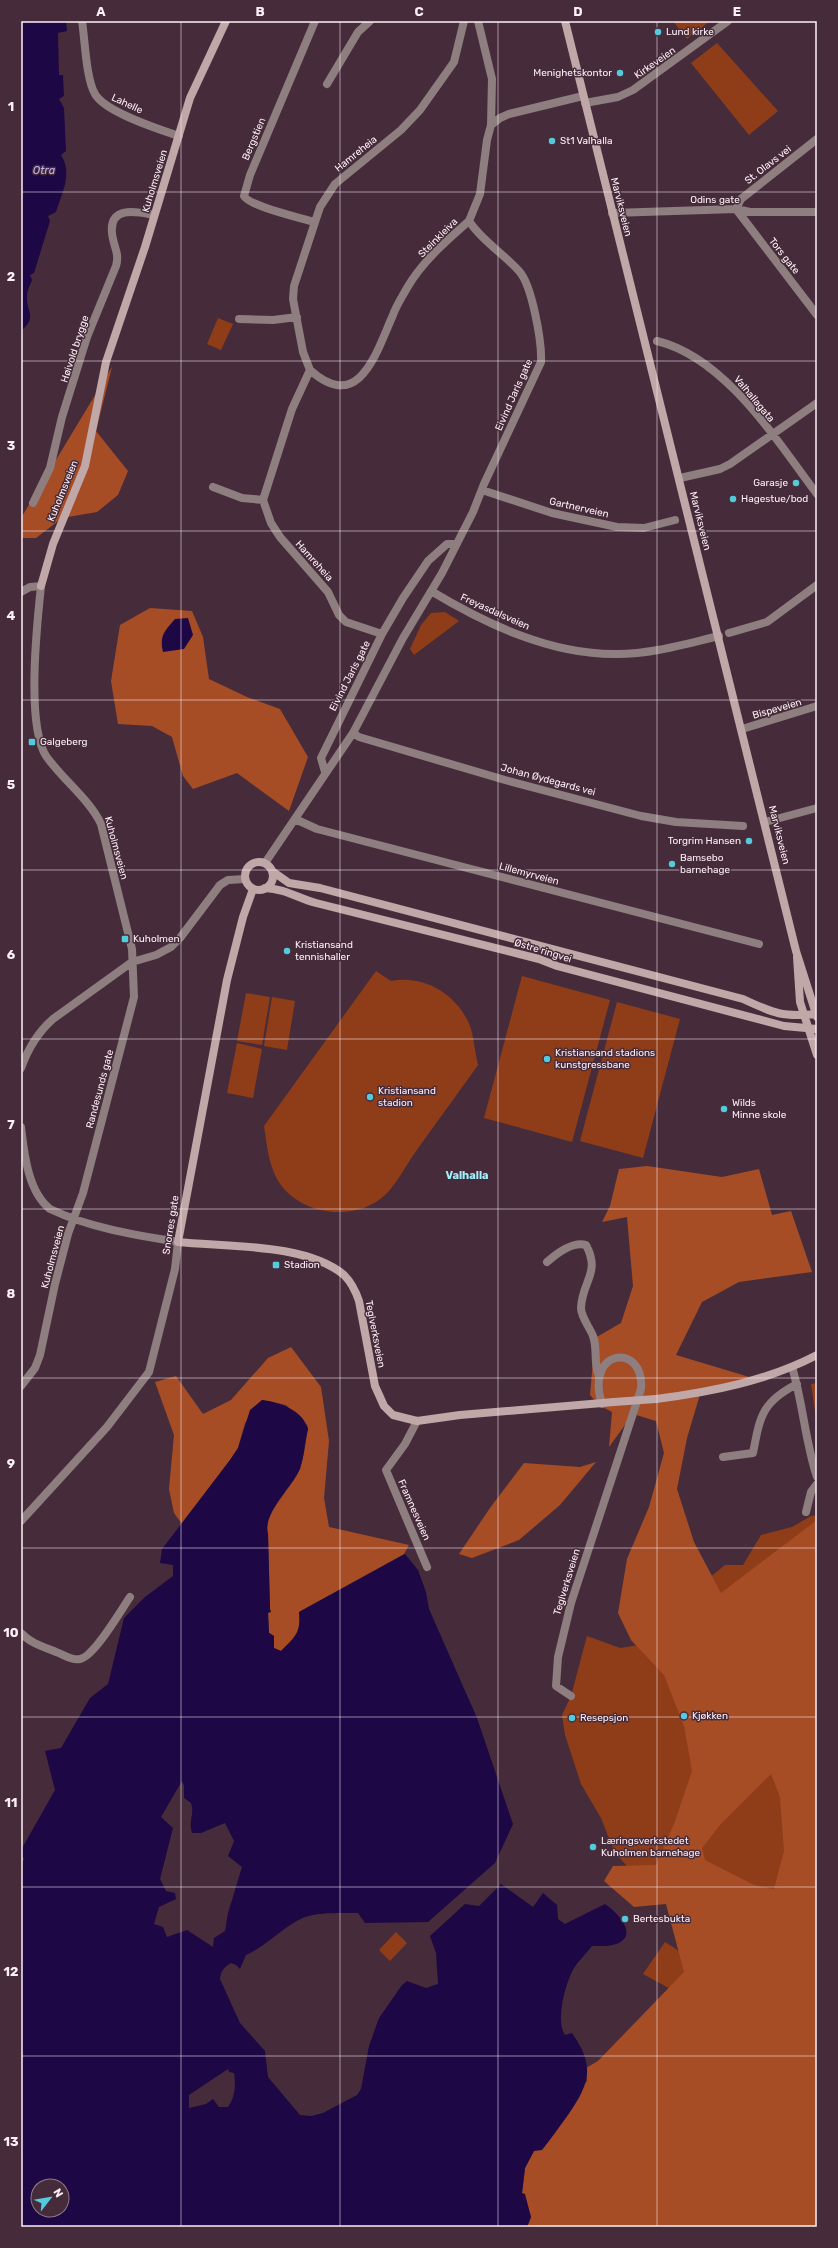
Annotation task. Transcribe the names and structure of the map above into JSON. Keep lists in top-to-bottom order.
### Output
{
  "streets": {
    "street": [
      "Kirkeveien",
      "Lahelle",
      "Bergstien",
      "Hamreheia",
      "St. Olavs vei",
      "Kuholmsveien",
      "Odins gate",
      "Marviksveien",
      "Steinkleiva",
      "Tors gate",
      "Høivold brygge",
      "Eivind Jarls gate",
      "Valhallagata",
      "Gartnerveien",
      "Freyasdalsveien",
      "Bispeveien",
      "Johan Øydegards vei",
      "Lillemyrveien",
      "Østre ringvei",
      "Randesunds gate",
      "Snorres gate",
      "Teglverksveien",
      "Framnesveien"
    ]
  },
  "crossings": [
    ["Kirkeveien", "Marviksveien"],
    ["Lahelle", "Kuholmsveien"],
    ["Bergstien", "Hamreheia"],
    ["Hamreheia", "Steinkleiva"],
    ["Hamreheia", "Eivind Jarls gate"],
    ["St. Olavs vei", "Odins gate"],
    ["St. Olavs vei", "Tors gate"],
    ["Kuholmsveien", "Høivold brygge"],
    ["Kuholmsveien", "Randesunds gate"],
    ["Kuholmsveien", "Teglverksveien"],
    ["Odins gate", "Marviksveien"],
    ["Odins gate", "Tors gate"],
    ["Marviksveien", "Freyasdalsveien"],
    ["Marviksveien", "Bispeveien"],
    ["Marviksveien", "Østre ringvei"],
    ["Steinkleiva", "Eivind Jarls gate"],
    ["Eivind Jarls gate", "Gartnerveien"],
    ["Eivind Jarls gate", "Freyasdalsveien"],
    ["Eivind Jarls gate", "Johan Øydegards vei"],
    ["Eivind Jarls gate", "Lillemyrveien"],
    ["Eivind Jarls gate", "Østre ringvei"],
    ["Eivind Jarls gate", "Snorres gate"],
    ["Østre ringvei", "Snorres gate"],
    ["Randesunds gate", "Teglverksveien"],
    ["Snorres gate", "Teglverksveien"],
    ["Teglverksveien", "Framnesveien"]
  ],
  "districts": ["Valhalla"],
  "water": ["Otra"],
  "places": {
    "other": [
      "Lund kirke",
      "Menighetskontor",
      "St1 Valhalla",
      "Garasje",
      "Hagestue/bod",
      "Torgrim Hansen",
      "Bamsebo barnehage",
      "Kristiansand tennishaller",
      "Kristiansand stadions kunstgressbane",
      "Kristiansand stadion",
      "Wilds Minne skole",
      "Kjøkken",
      "Resepsjon",
      "Læringsverkstedet Kuholmen barnehage",
      "Bertesbukta"
    ],
    "transit": ["Galgeberg", "Kuholmen", "Stadion"]
  },
  "north": "top right",
  "grid": {
    "columns": [
      "A",
      "B",
      "C",
      "D",
      "E"
    ],
    "rows": [
      "1",
      "2",
      "3",
      "4",
      "5",
      "6",
      "7",
      "8",
      "9",
      "10",
      "11",
      "12",
      "13"
    ]
  }
}
